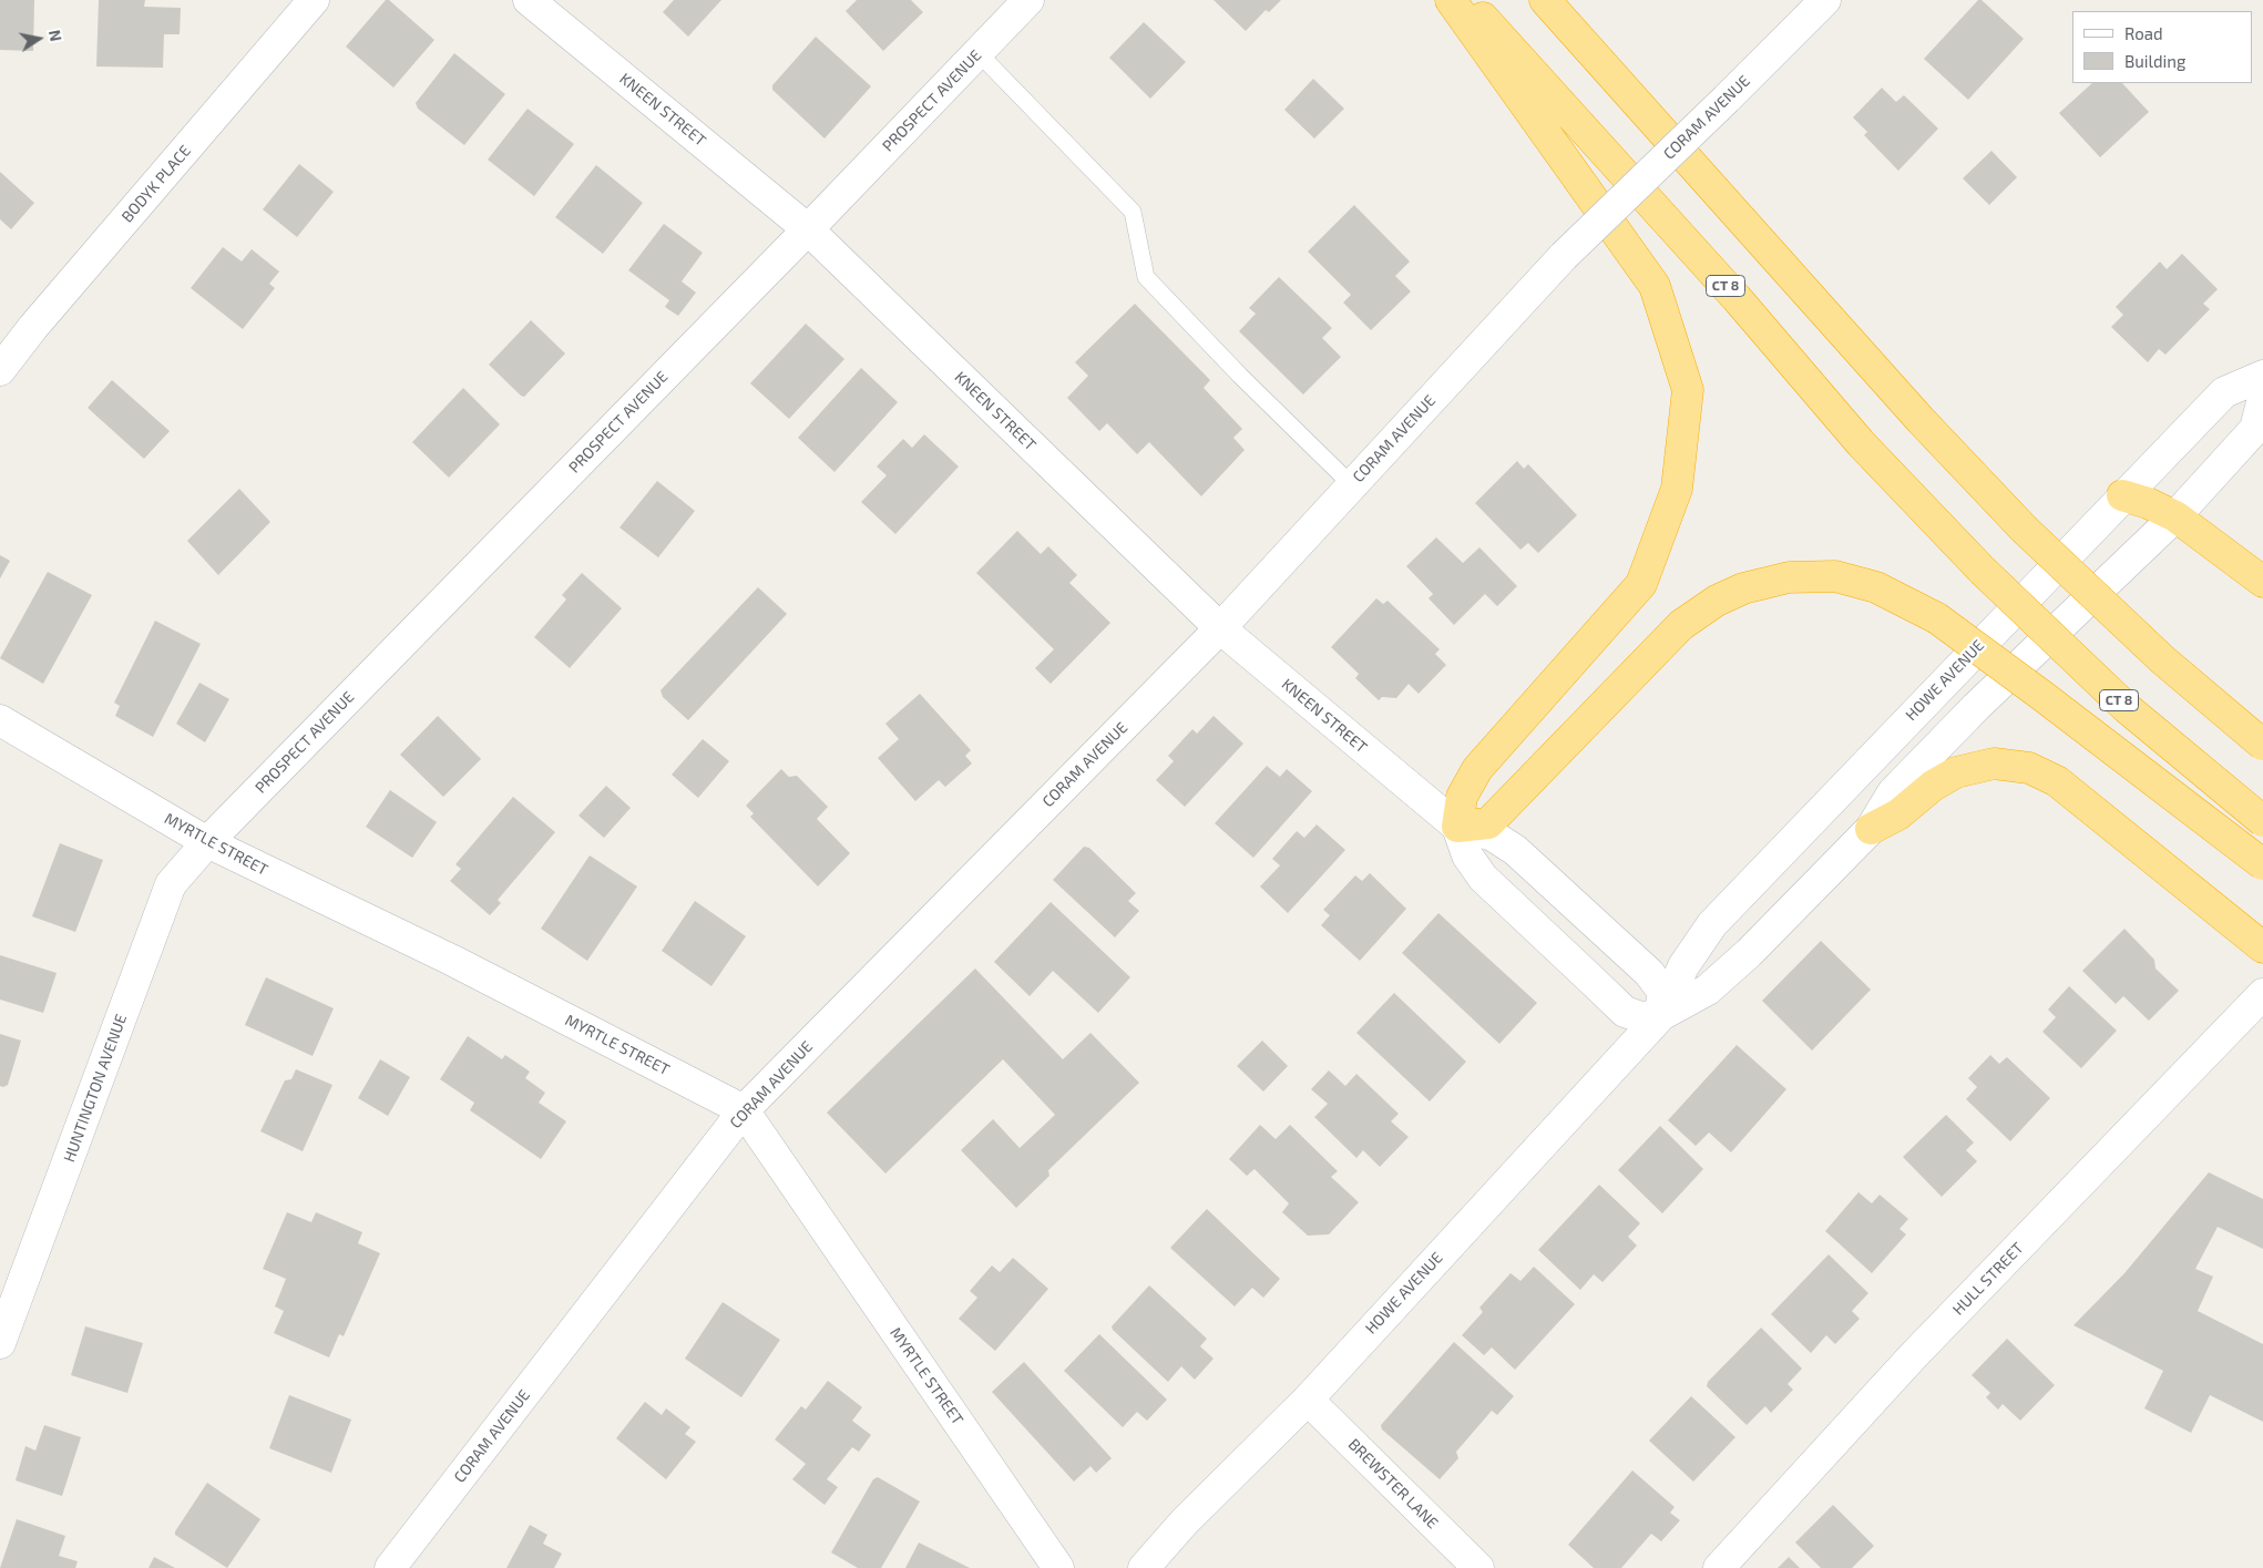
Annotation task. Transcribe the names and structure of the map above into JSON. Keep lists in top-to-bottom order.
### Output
{
  "streets": {
    "highway": ["CT 8"],
    "street": [
      "PROSPECT AVENUE",
      "KNEEN STREET",
      "CORAM AVENUE",
      "BODYK PLACE",
      "HOWE AVENUE",
      "MYRTLE STREET",
      "HUNTINGTON AVENUE",
      "HULL STREET",
      "BREWSTER LANE"
    ]
  },
  "crossings": [
    ["PROSPECT AVENUE", "KNEEN STREET"],
    ["PROSPECT AVENUE", "MYRTLE STREET"],
    ["PROSPECT AVENUE", "HUNTINGTON AVENUE"],
    ["KNEEN STREET", "CORAM AVENUE"],
    ["KNEEN STREET", "HOWE AVENUE"],
    ["CORAM AVENUE", "MYRTLE STREET"],
    ["HOWE AVENUE", "BREWSTER LANE"],
    ["MYRTLE STREET", "HUNTINGTON AVENUE"]
  ],
  "legend": ["Road", "Building"],
  "north": "right"
}
